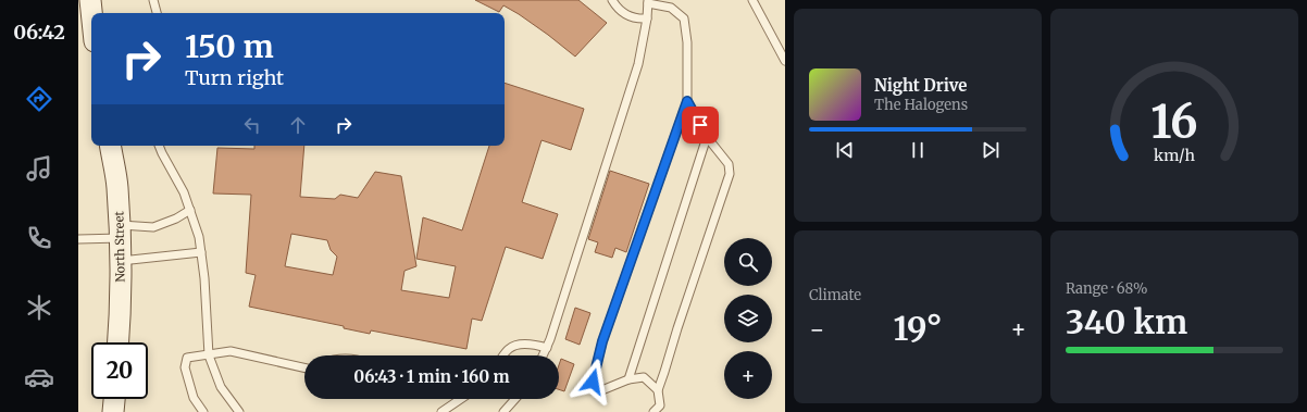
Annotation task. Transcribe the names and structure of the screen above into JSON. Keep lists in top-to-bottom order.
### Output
{
  "streets": {
    "main road": ["North Street"]
  },
  "page": {
    "tabs": "06:42",
    "turn": ["150 m", "Turn right"],
    "song": ["Night Drive", "The Halogens"],
    "tile": [
      "Climate",
      ["Range · 68%", "340 km"]
    ],
    "map_buttons": "+",
    "heat": ["−", "19°", "+"],
    "limit": "20",
    "trip": "06:43 · 1 min · 160 m",
    "gauge": ["16", "km/h"]
  }
}
